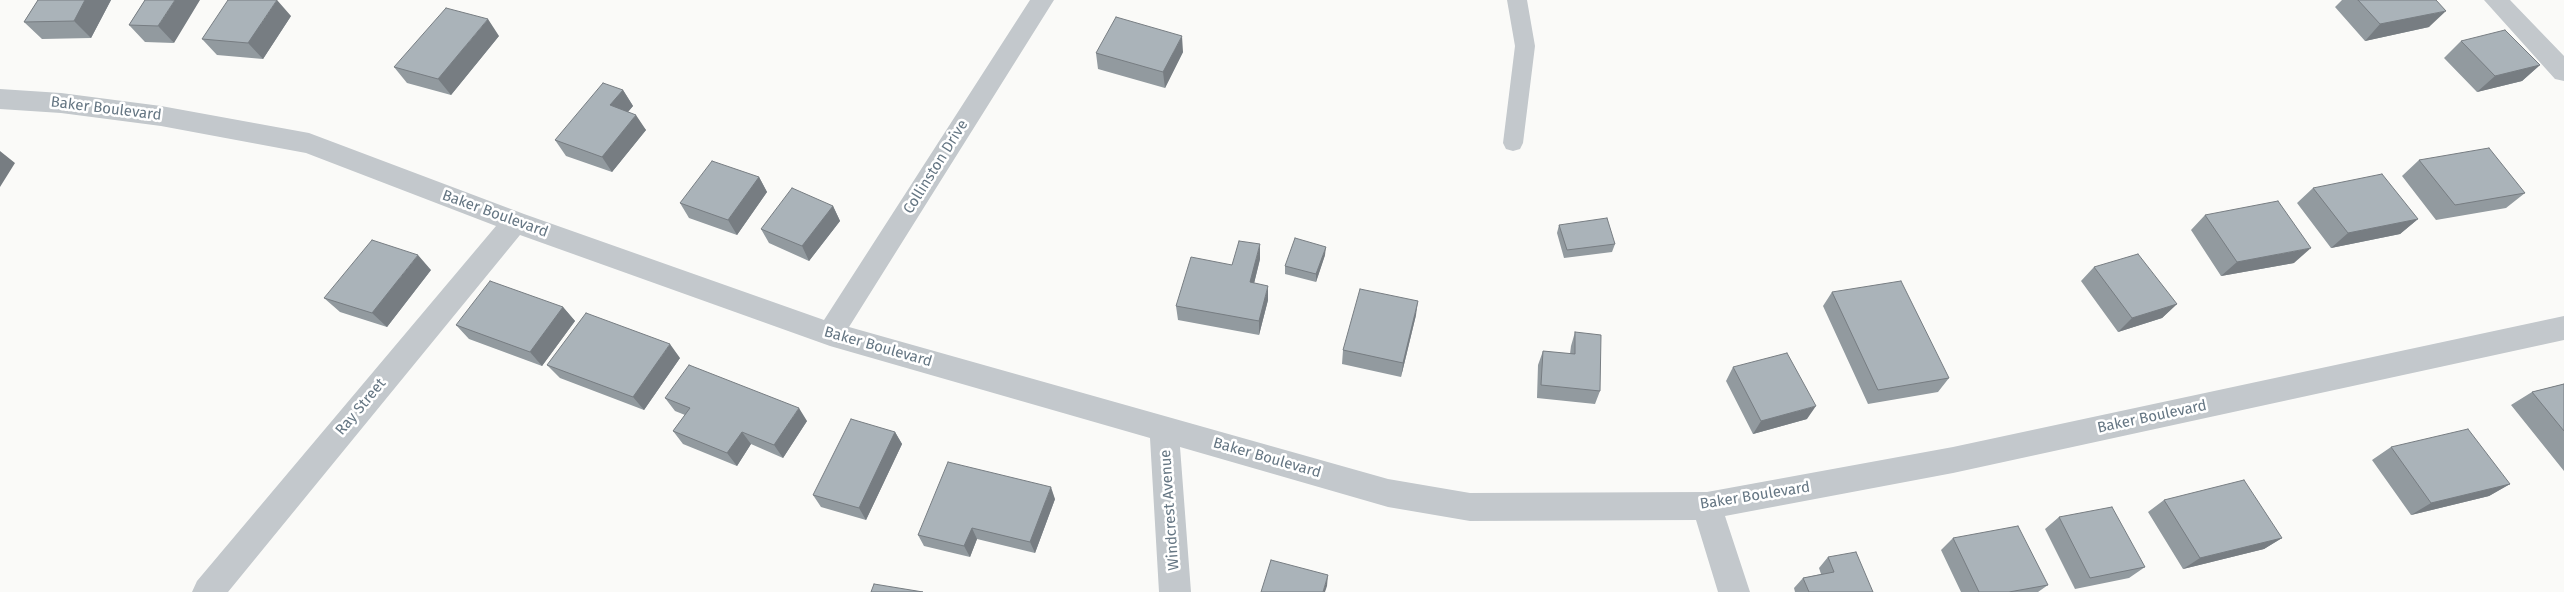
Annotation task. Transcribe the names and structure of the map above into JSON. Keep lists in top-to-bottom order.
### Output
{
  "streets": {
    "street": [
      "Baker Boulevard",
      "Collinston Drive",
      "Ray Street",
      "Windcrest Avenue"
    ]
  },
  "crossings": [
    ["Baker Boulevard", "Collinston Drive"],
    ["Baker Boulevard", "Ray Street"],
    ["Baker Boulevard", "Windcrest Avenue"]
  ]
}
